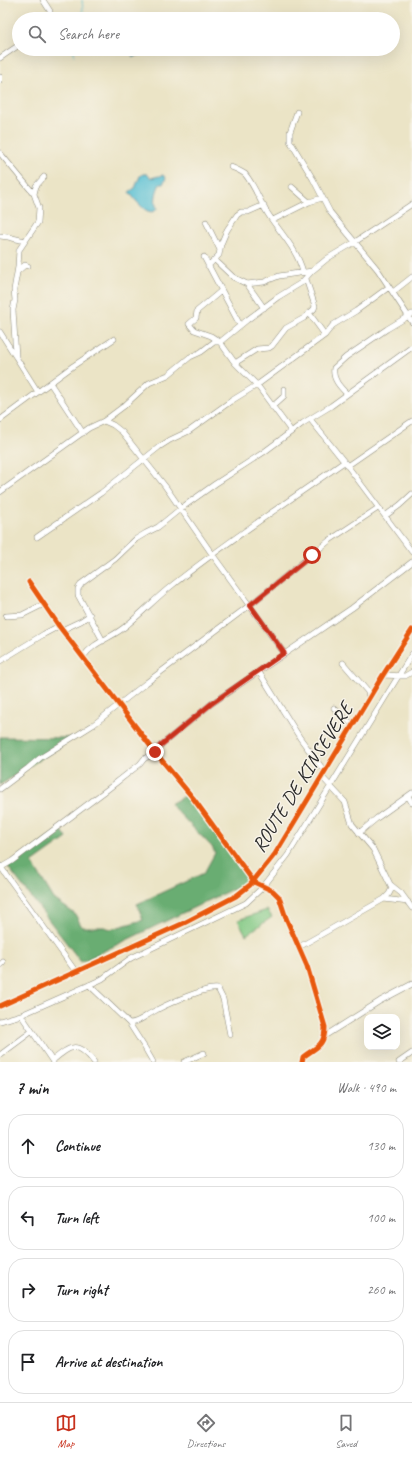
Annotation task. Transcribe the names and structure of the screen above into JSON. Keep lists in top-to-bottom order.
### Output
{
  "streets": {
    "street": ["ROUTE DE KINSEVERE"]
  },
  "page": {
    "search": "Search here",
    "heading": ["7 min", "Walk · 490 m"],
    "list": [
      ["Continue", "130 m"],
      ["Turn left", "100 m"],
      ["Turn right", "260 m"],
      "Arrive at destination"
    ],
    "nav": ["Map", "Directions", "Saved"]
  }
}
